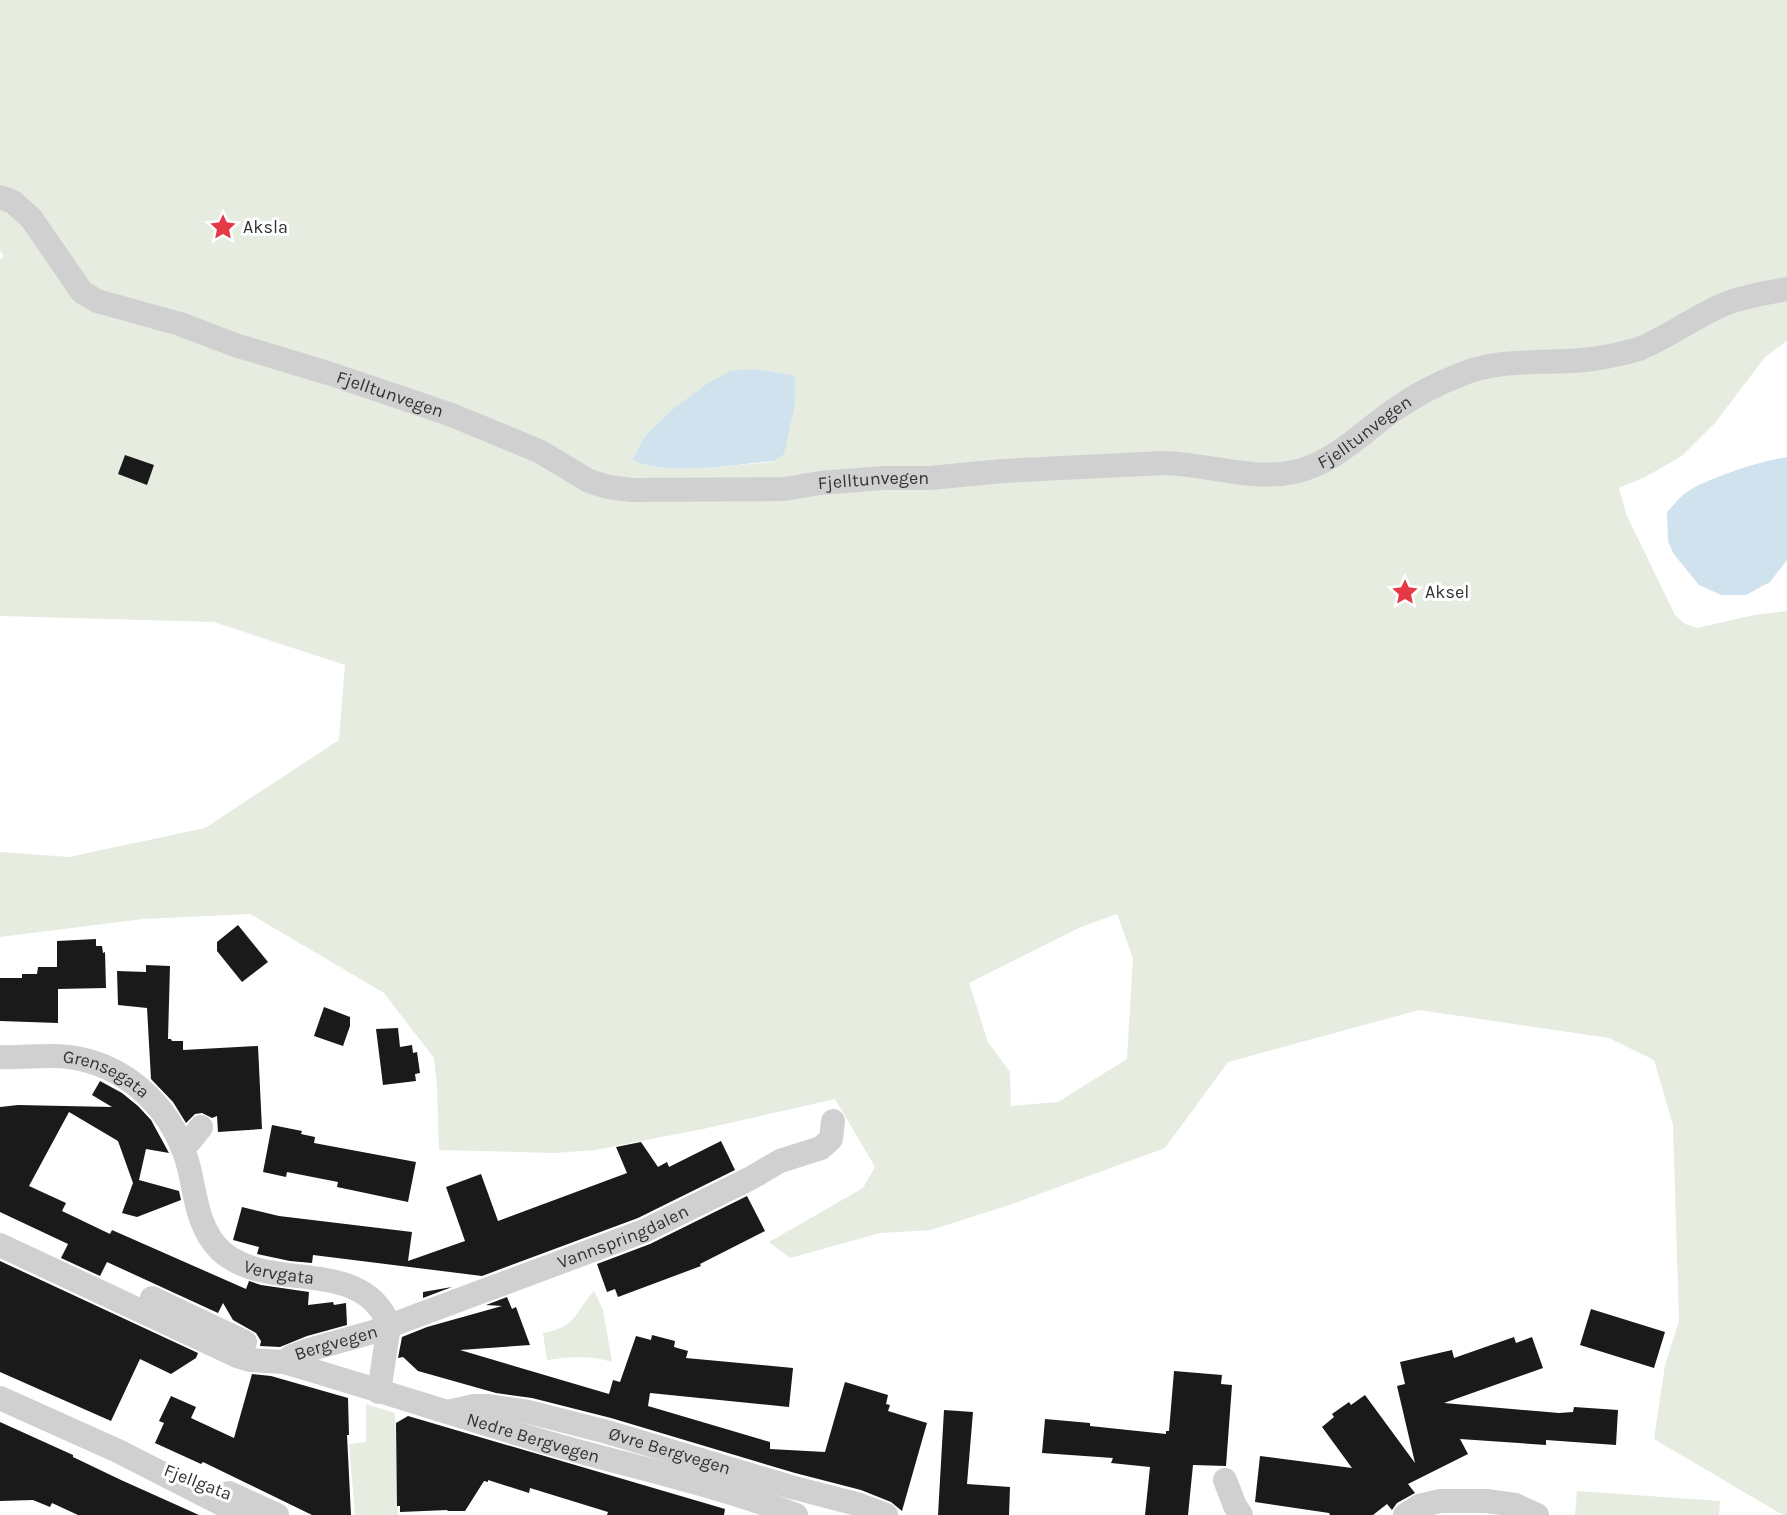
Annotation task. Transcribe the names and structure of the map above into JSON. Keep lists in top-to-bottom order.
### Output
{
  "streets": {
    "street": [
      "Fjelltunvegen",
      "Grensegata",
      "Vannspringdalen",
      "Vervgata",
      "Bergvegen",
      "Nedre Bergvegen",
      "Øvre Bergvegen",
      "Fjellgata"
    ]
  },
  "crossings": [
    ["Grensegata", "Vervgata"],
    ["Vannspringdalen", "Vervgata"],
    ["Vannspringdalen", "Bergvegen"],
    ["Vervgata", "Bergvegen"],
    ["Bergvegen", "Nedre Bergvegen"],
    ["Nedre Bergvegen", "Øvre Bergvegen"]
  ],
  "places": {
    "place": ["Aksla", "Aksel"]
  }
}
